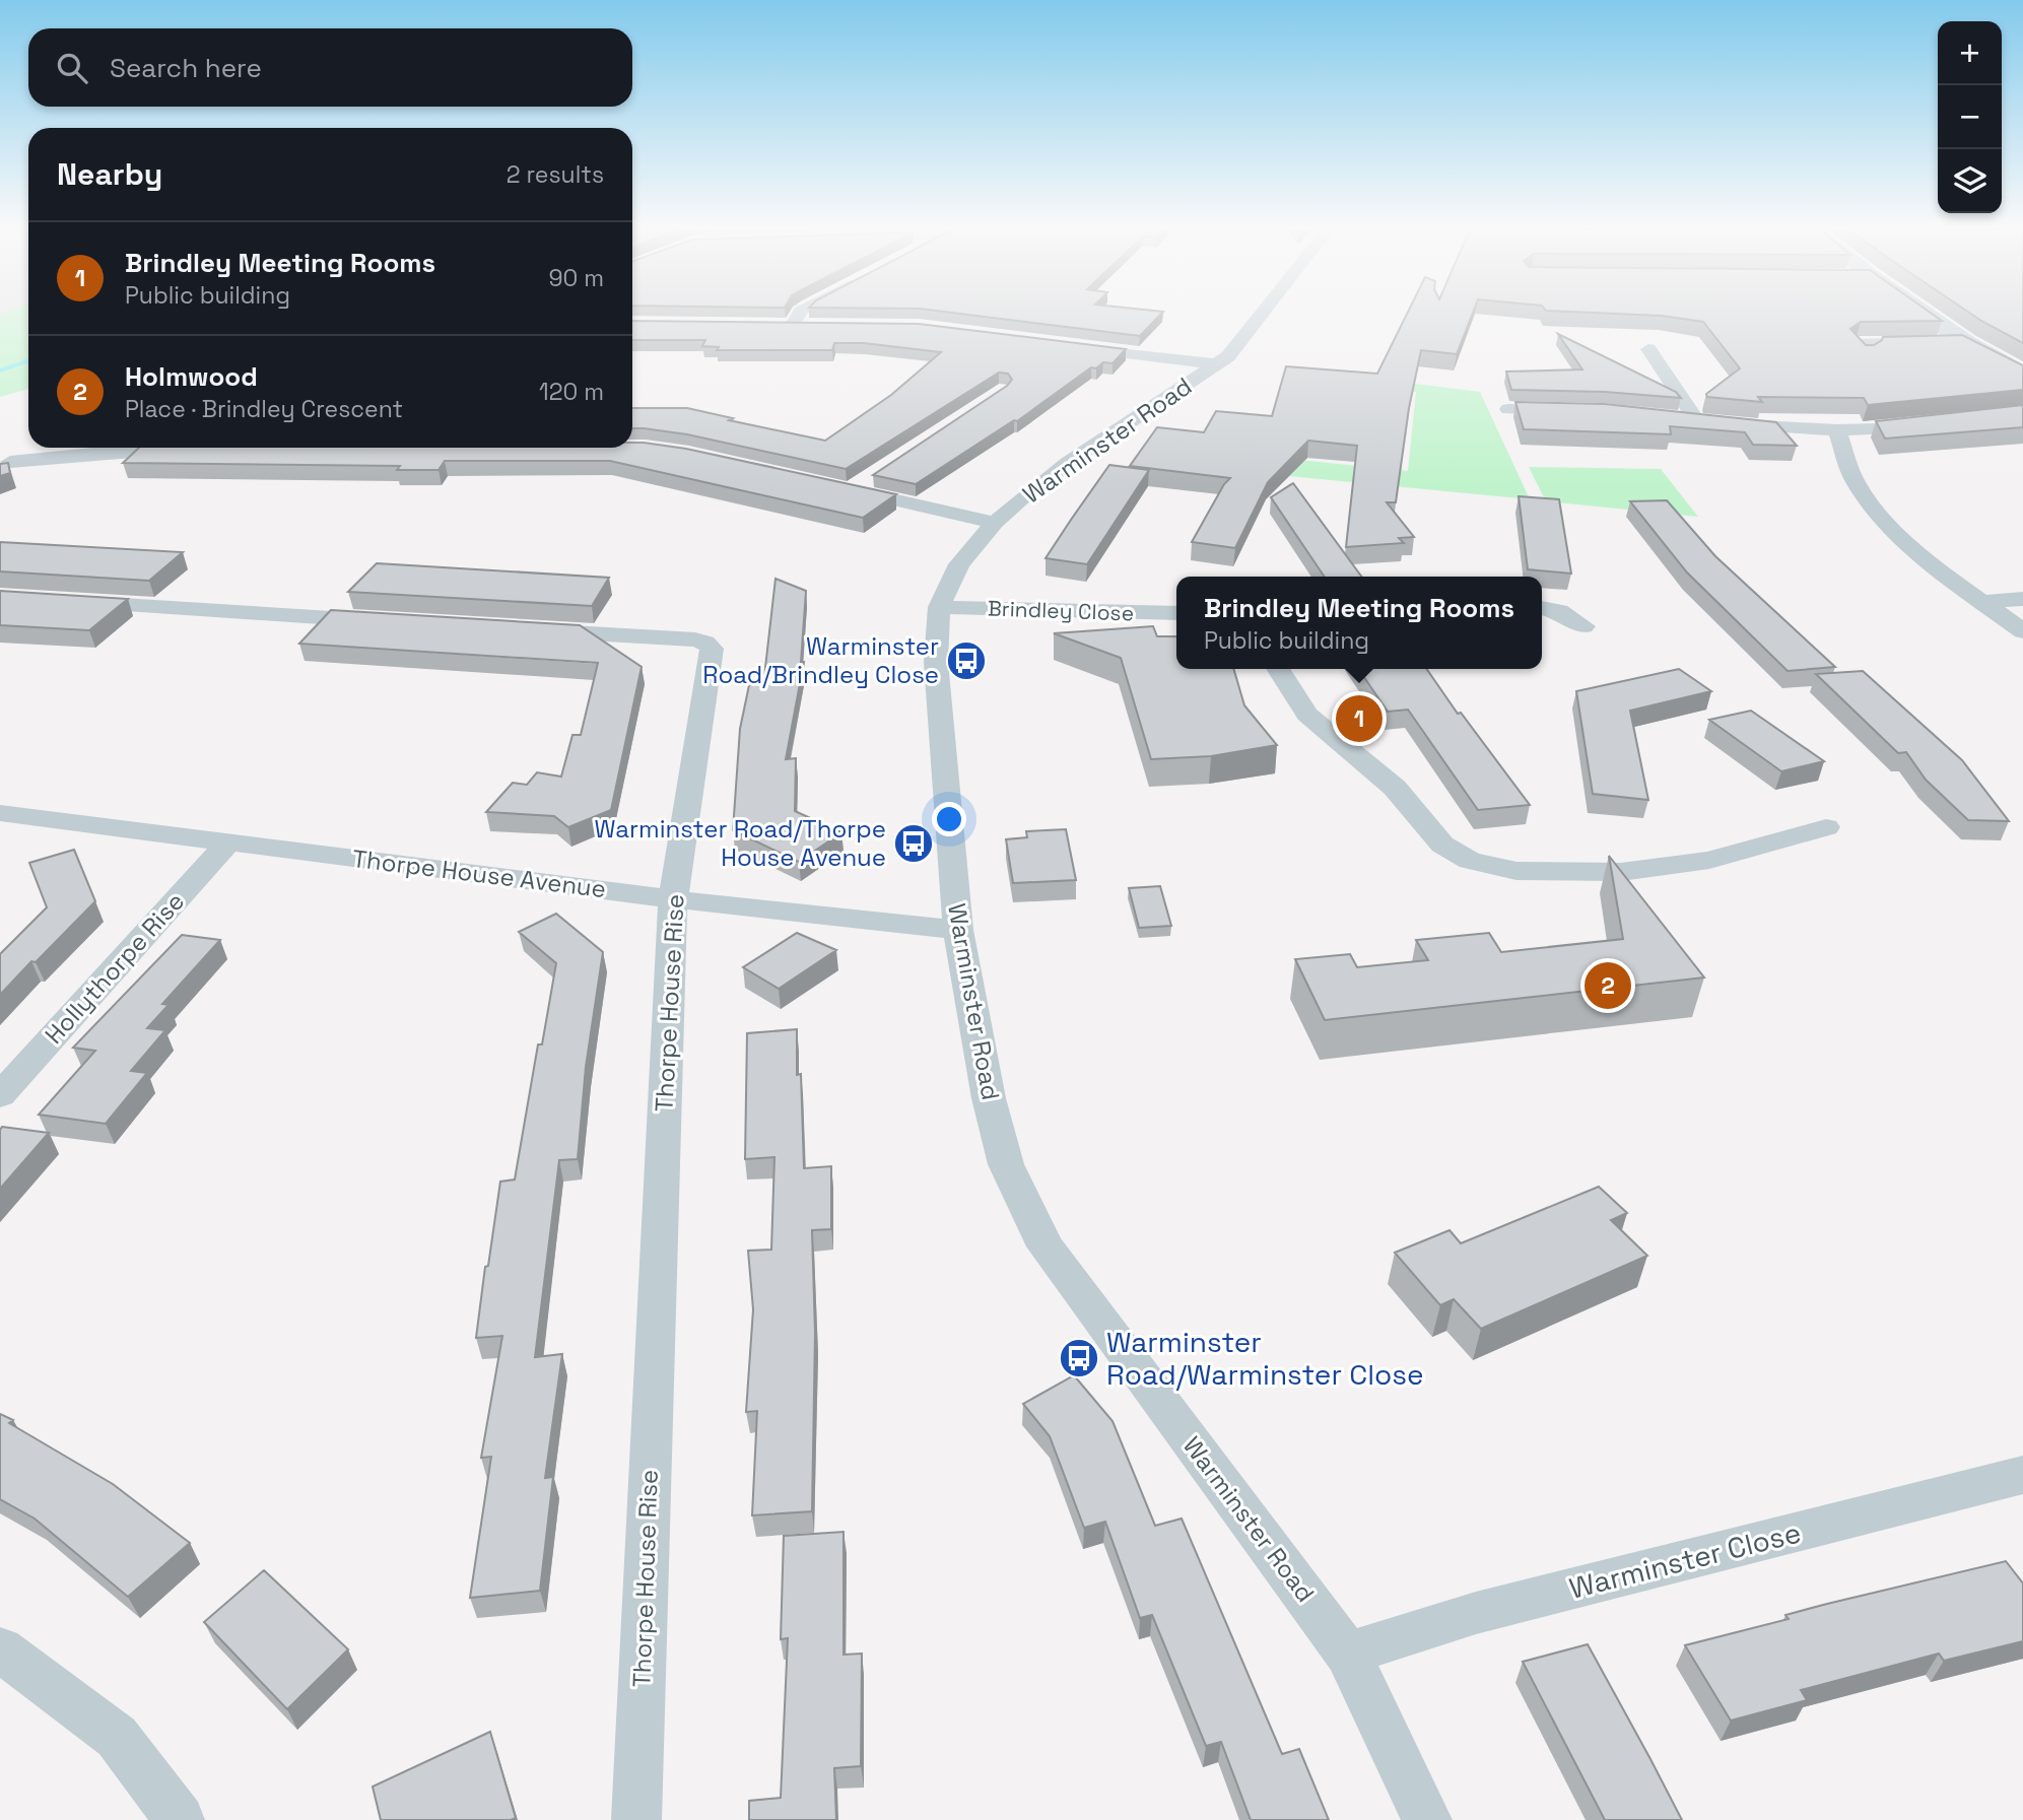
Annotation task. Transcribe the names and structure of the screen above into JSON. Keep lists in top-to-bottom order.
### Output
{
  "streets": {
    "street": [
      "Warminster Road",
      "Brindley Close",
      "Thorpe House Avenue",
      "Hollythorpe Rise",
      "Thorpe House Rise",
      "Warminster Close"
    ]
  },
  "crossings": [
    ["Warminster Road", "Brindley Close"],
    ["Warminster Road", "Thorpe House Avenue"],
    ["Warminster Road", "Warminster Close"],
    ["Thorpe House Avenue", "Hollythorpe Rise"],
    ["Thorpe House Avenue", "Thorpe House Rise"]
  ],
  "places": {
    "bus stop": ["Warminster Road/Brindley Close", "Warminster Road/Thorpe House Avenue", "Warminster Road/Warminster Close"]
  },
  "page": {
    "map_buttons": ["+", "−"],
    "search": "Search here",
    "heading": ["Nearby", "2 results"],
    "list": [
      {
        "mark": "1",
        "name": "Brindley Meeting Rooms",
        "note": "Public building",
        "value": "90 m"
      },
      {
        "mark": "2",
        "name": "Holmwood",
        "note": "Place · Brindley Crescent",
        "value": "120 m"
      }
    ],
    "popup": ["Brindley Meeting Rooms", "Public building"],
    "pins": ["1", "2"]
  }
}
